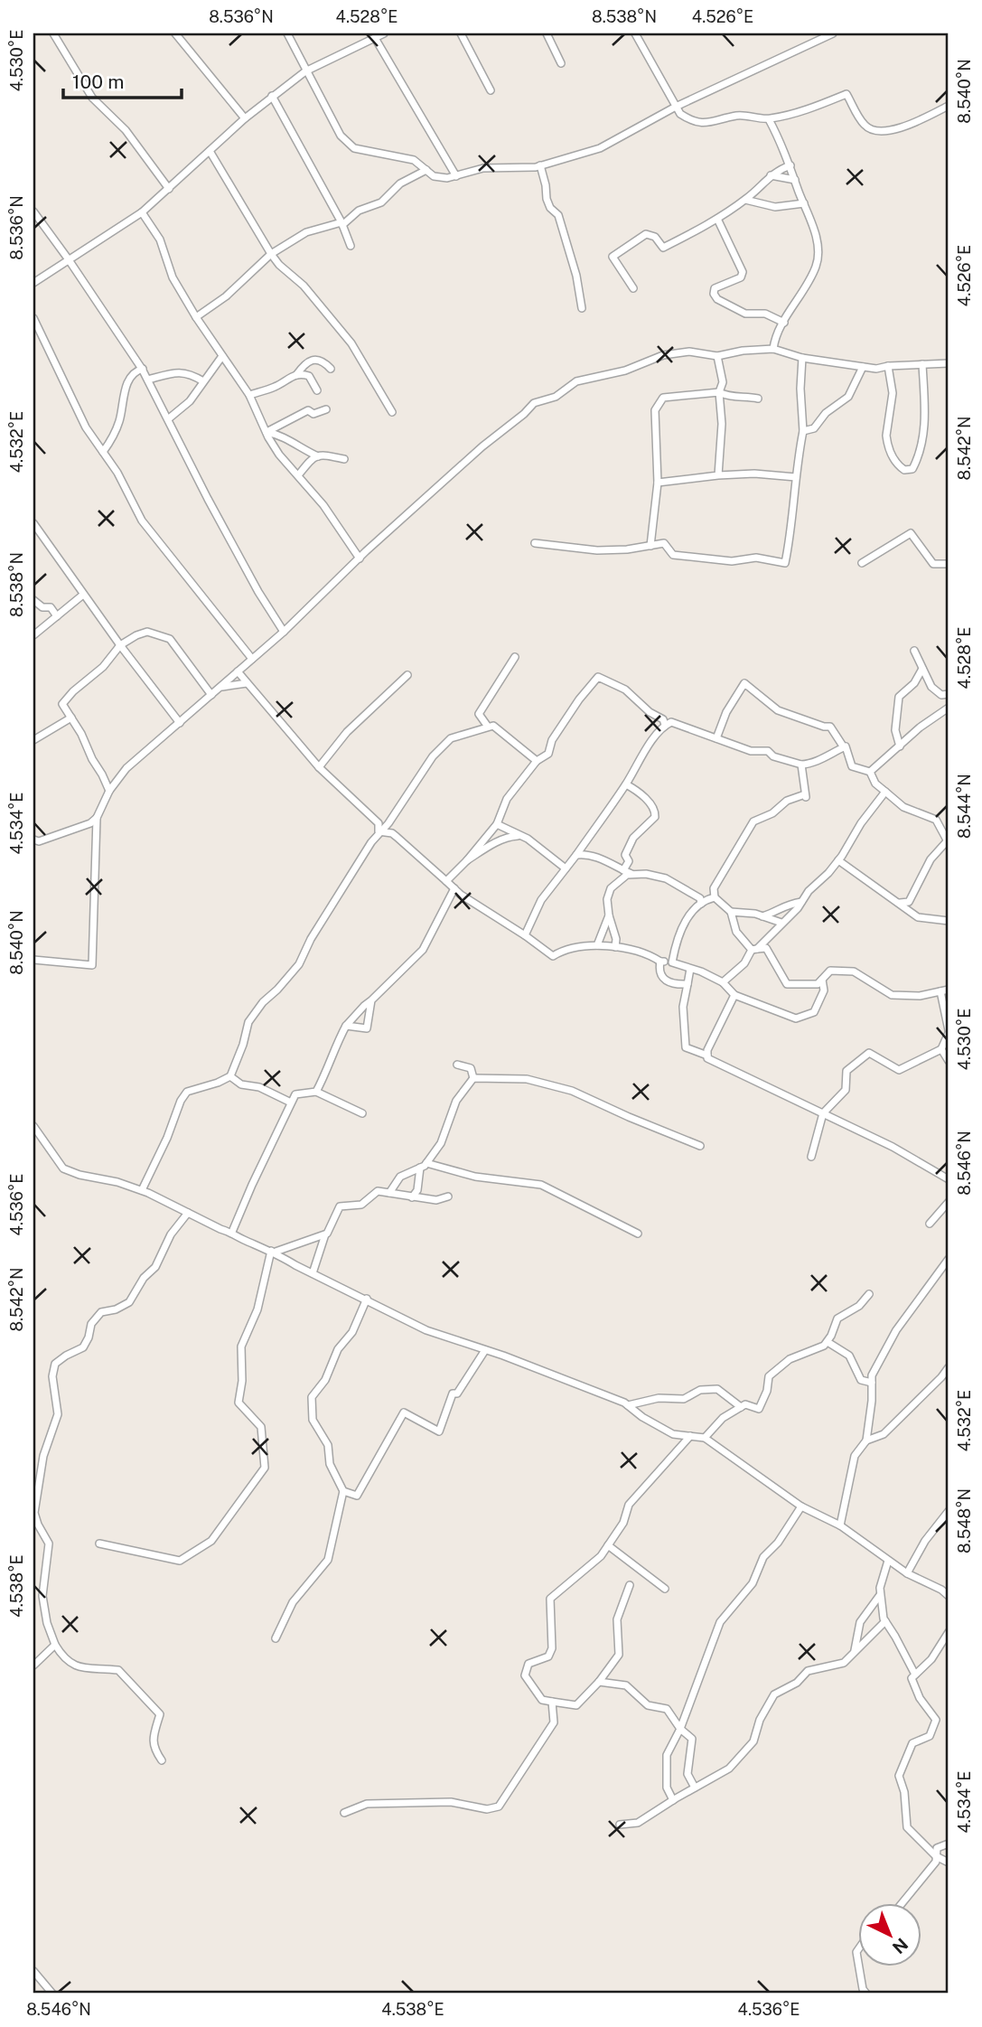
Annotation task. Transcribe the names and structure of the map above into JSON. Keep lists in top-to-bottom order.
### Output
{
  "scale_bar": "100 m",
  "north": "bottom right",
  "coordinates": [
    "8.536°N",
    "4.528°E",
    "8.538°N",
    "4.526°E",
    "4.530°E",
    "8.540°N",
    "4.532°E",
    "8.542°N",
    "8.544°N",
    "4.534°E",
    "8.546°N",
    "4.536°E",
    "8.548°N",
    "4.538°E"
  ]
}
